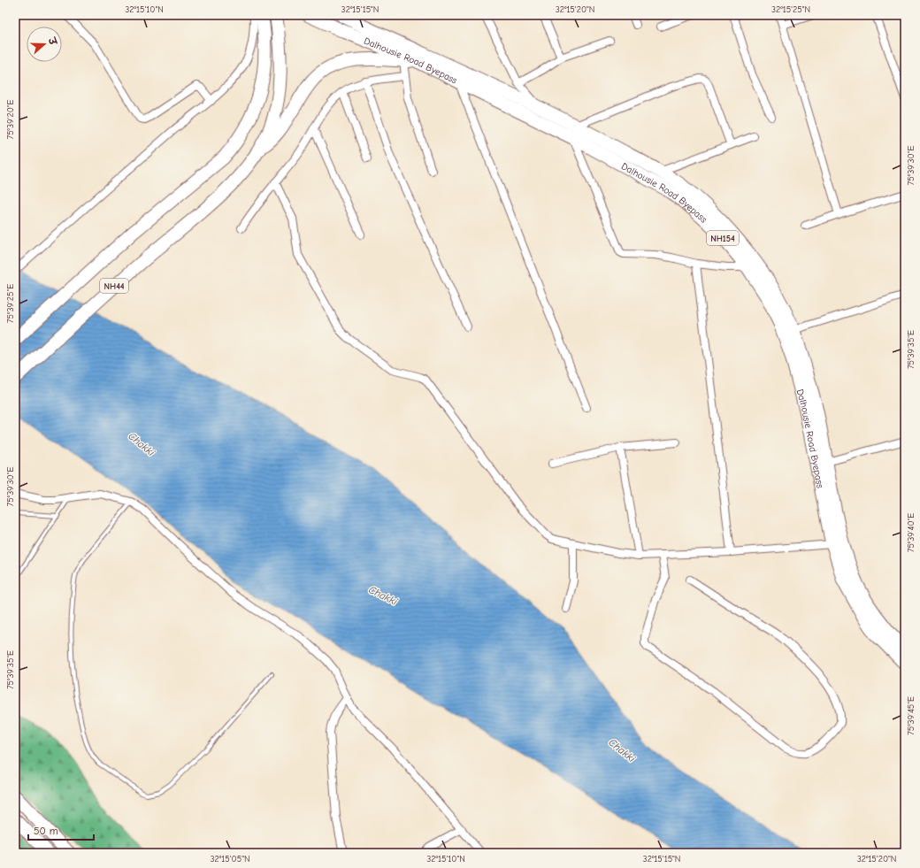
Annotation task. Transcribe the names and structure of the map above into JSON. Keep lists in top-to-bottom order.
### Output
{
  "streets": {
    "highway": ["Dalhousie Road Byepass", "NH154", "NH44"]
  },
  "water": ["Chakki"],
  "scale_bar": "50 m",
  "north": "right",
  "coordinates": [
    "32°15'10\"N",
    "32°15'15\"N",
    "32°15'20\"N",
    "32°15'25\"N",
    "75°39'20\"E",
    "75°39'30\"E",
    "75°39'25\"E",
    "75°39'35\"E",
    "75°39'40\"E",
    "75°39'45\"E",
    "32°15'05\"N"
  ]
}
